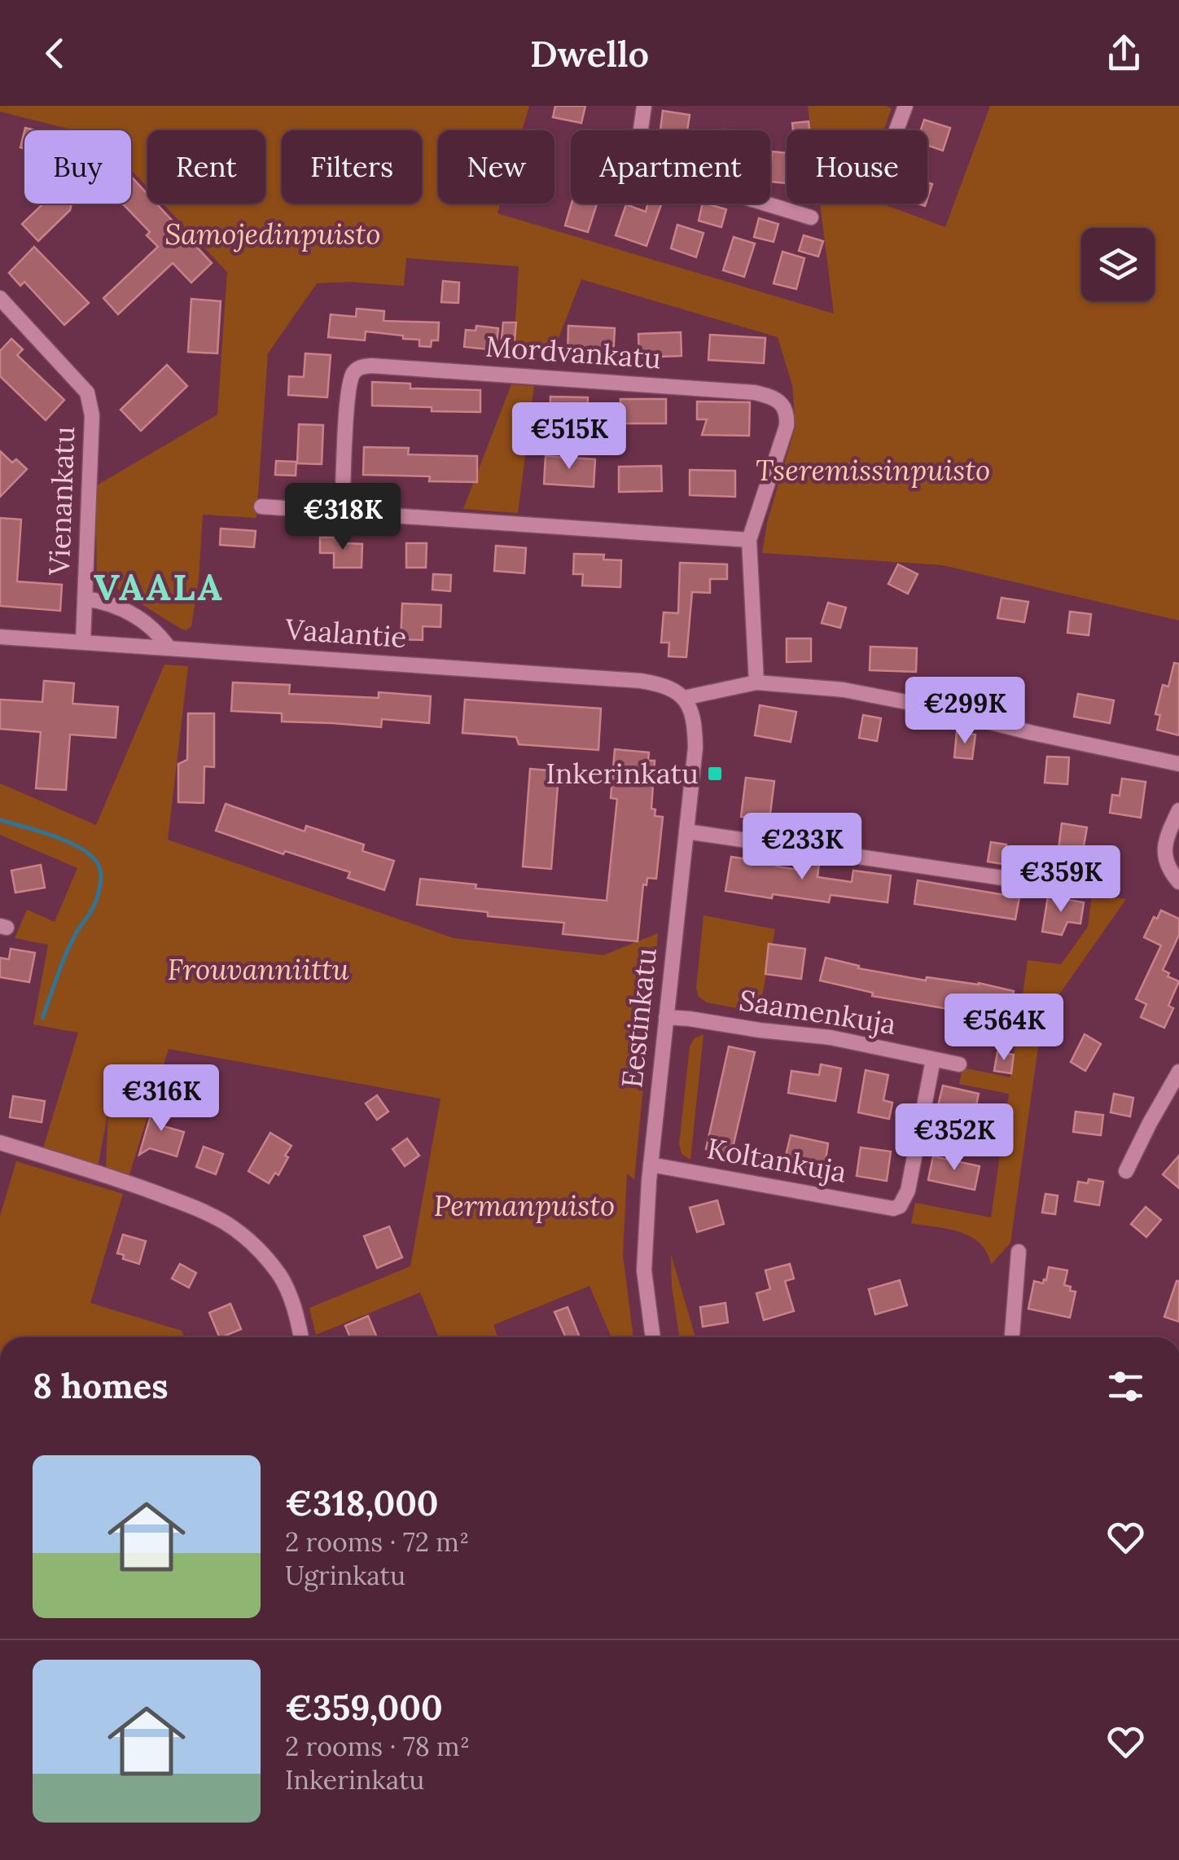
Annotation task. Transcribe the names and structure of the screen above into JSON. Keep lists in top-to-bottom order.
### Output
{
  "streets": {
    "street": [
      "Mordvankatu",
      "Vienankatu",
      "Vaalantie",
      "Saamenkuja",
      "Eestinkatu",
      "Koltankuja"
    ]
  },
  "crossings": [
    ["Vienankatu", "Vaalantie"],
    ["Vaalantie", "Eestinkatu"],
    ["Saamenkuja", "Eestinkatu"],
    ["Saamenkuja", "Koltankuja"],
    ["Eestinkatu", "Koltankuja"]
  ],
  "districts": ["VAALA"],
  "parks": [
    "Samojedinpuisto",
    "Tseremissinpuisto",
    "Frouvanniittu",
    "Permanpuisto"
  ],
  "places": {
    "transit": ["Inkerinkatu"]
  },
  "page": {
    "header": "Dwello",
    "chip": [
      "Buy",
      "Rent",
      "Filters",
      "New",
      "Apartment",
      "House"
    ],
    "price": [
      "€515K",
      "€318K",
      "€299K",
      "€233K",
      "€359K",
      "€564K",
      "€316K",
      "€352K"
    ],
    "heading": "8 homes",
    "list": [
      {
        "name": "€318,000",
        "note": "2 rooms · 72 m² · Ugrinkatu"
      },
      {
        "name": "€359,000",
        "note": "2 rooms · 78 m² · Inkerinkatu"
      }
    ]
  }
}
